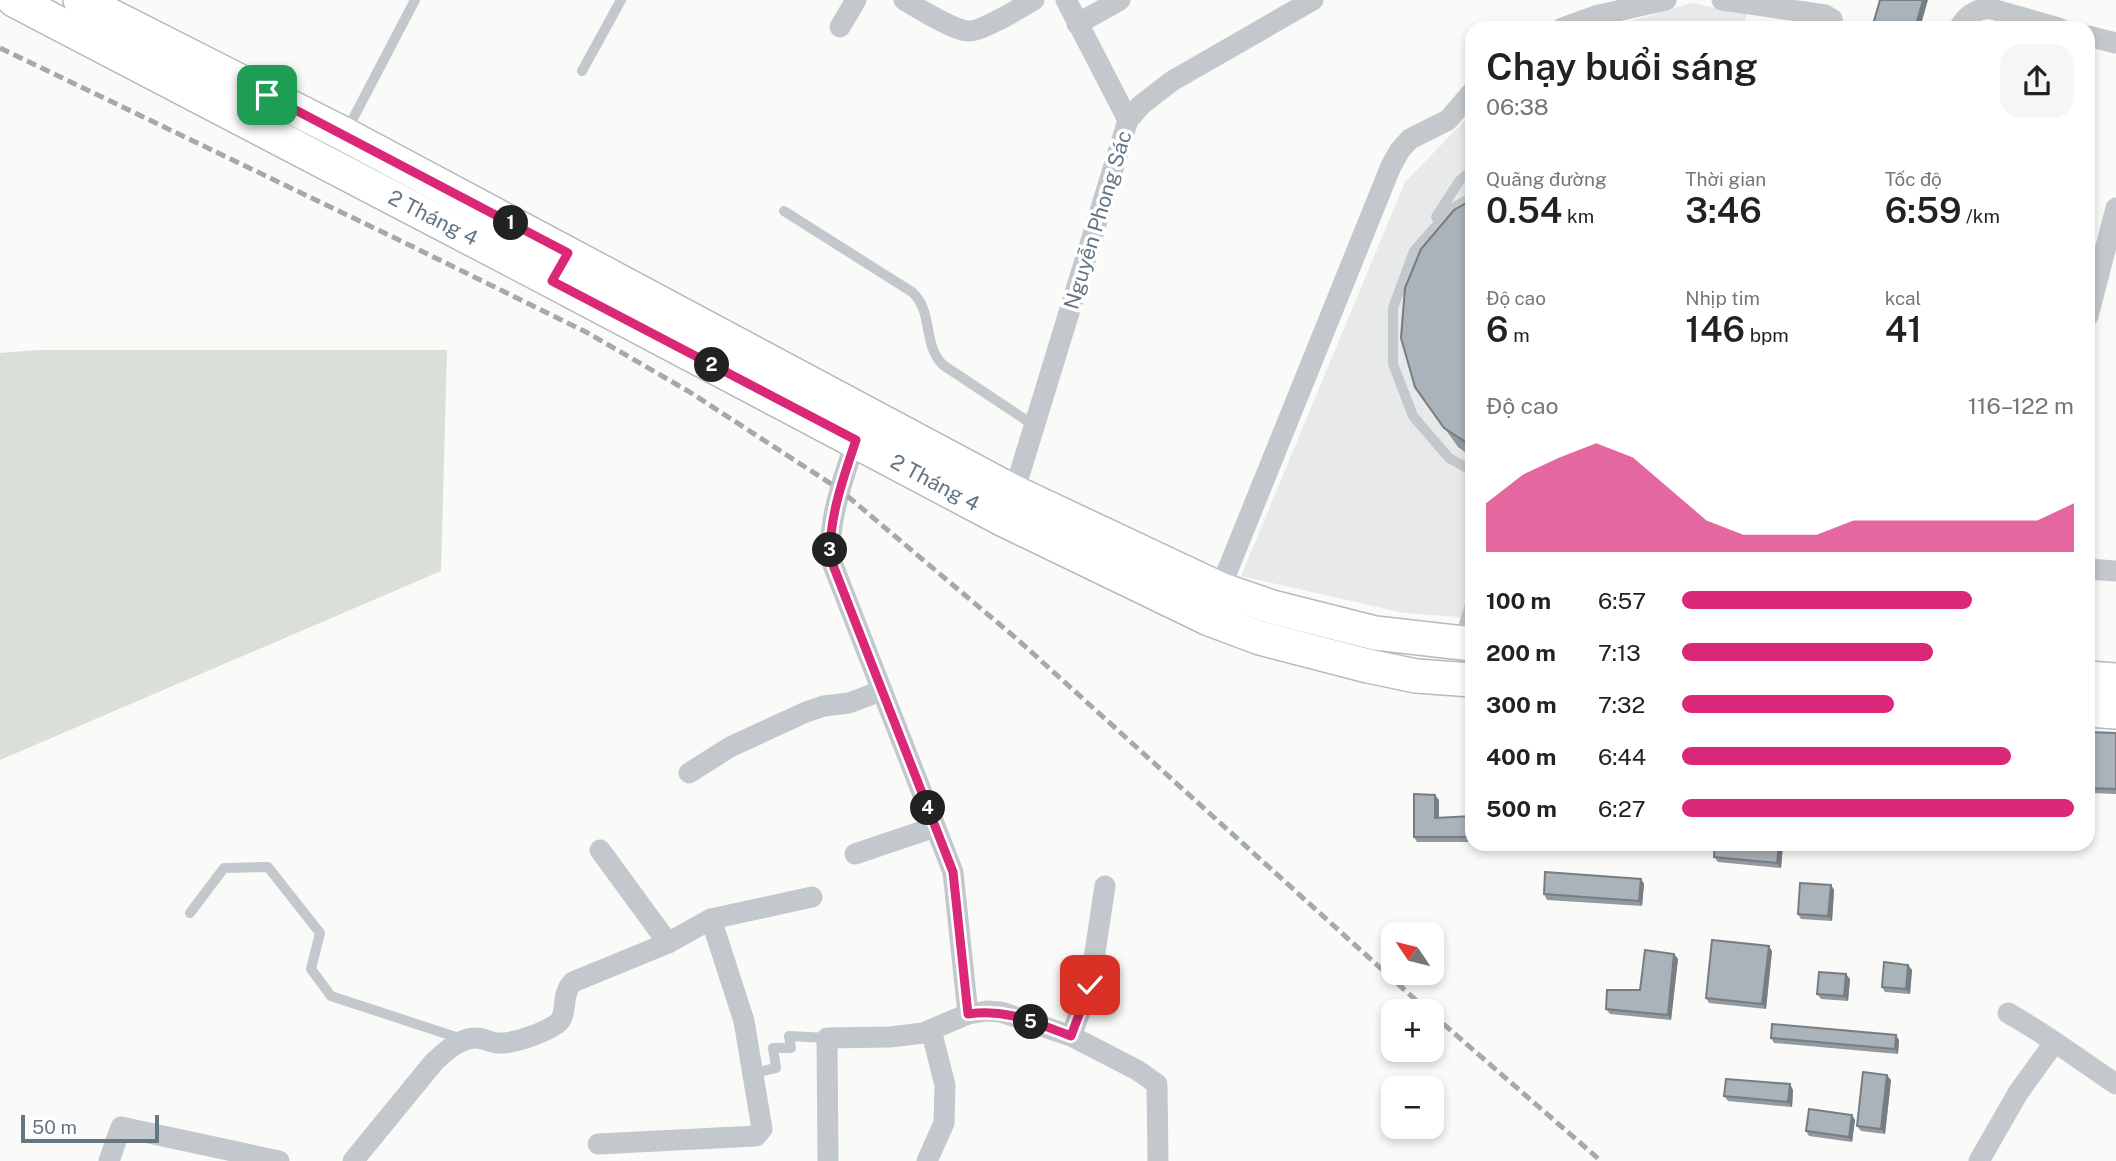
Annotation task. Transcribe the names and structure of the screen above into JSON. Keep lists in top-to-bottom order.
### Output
{
  "streets": {
    "main road": ["2 Tháng 4"],
    "street": ["Nguyễn Phong Sác"]
  },
  "crossings": [
    ["2 Tháng 4", "Nguyễn Phong Sác"]
  ],
  "scale_bar": "50 m",
  "north": "top left",
  "page": {
    "heading": ["Chạy buổi sáng", "06:38"],
    "stats": [
      ["Quãng đường", "0.54 km"],
      ["Thời gian", "3:46"],
      ["Tốc độ", "6:59 /km"],
      ["Độ cao", "6 m"],
      ["Nhịp tim", "146 bpm"],
      ["kcal", "41"]
    ],
    "pins": [
      "1",
      "2",
      "3",
      "4",
      "5"
    ],
    "chart": ["Độ cao", "116–122 m"],
    "list": [
      {
        "name": "100 m",
        "note": "6:57"
      },
      {
        "name": "200 m",
        "note": "7:13"
      },
      {
        "name": "300 m",
        "note": "7:32"
      },
      {
        "name": "400 m",
        "note": "6:44"
      },
      {
        "name": "500 m",
        "note": "6:27"
      }
    ],
    "map_buttons": ["+", "−"],
    "scale": "50 m"
  }
}
